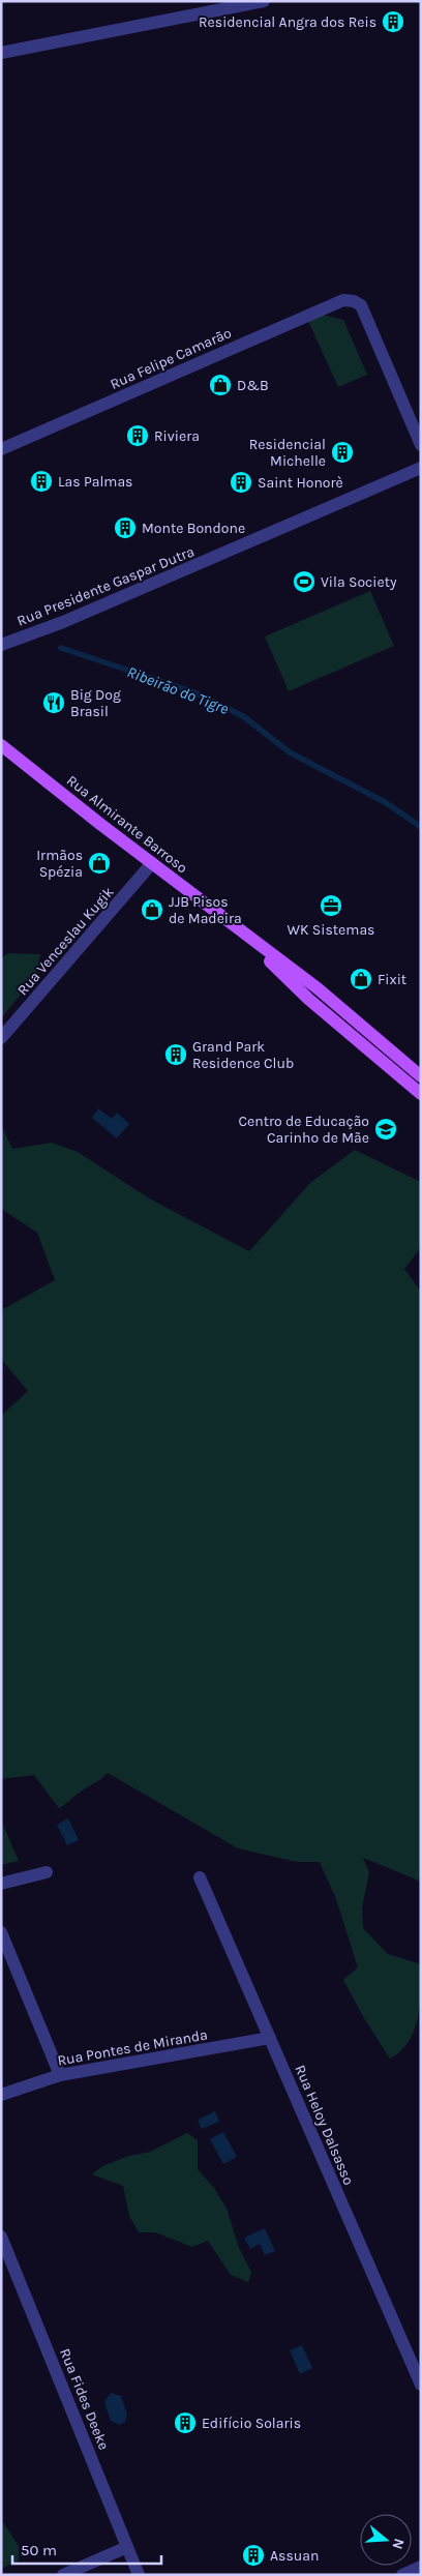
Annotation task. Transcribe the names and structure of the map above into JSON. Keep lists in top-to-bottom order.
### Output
{
  "streets": {
    "main road": ["Rua Almirante Barroso"],
    "street": [
      "Rua Felipe Camarão",
      "Rua Presidente Gaspar Dutra",
      "Rua Venceslau Kugik",
      "Rua Pontes de Miranda",
      "Rua Heloy Dalsasso",
      "Rua Fides Deeke"
    ]
  },
  "crossings": [
    ["Rua Almirante Barroso", "Rua Venceslau Kugik"],
    ["Rua Pontes de Miranda", "Rua Heloy Dalsasso"]
  ],
  "water": ["Ribeirão do Tigre"],
  "places": {
    "building": [
      "Residencial Angra dos Reis",
      "Riviera",
      "Residencial Michelle",
      "Las Palmas",
      "Saint Honorè",
      "Monte Bondone",
      "Grand Park Residence Club",
      "Edifício Solaris",
      "Assuan"
    ],
    "shop": [
      "D&B",
      "Irmãos Spézia",
      "JJB Pisos de Madeira",
      "Fixit"
    ],
    "sports": ["Vila Society"],
    "restaurant": ["Big Dog Brasil"],
    "office": ["WK Sistemas"],
    "school or university": ["Centro de Educação Carinho de Mãe"]
  },
  "scale_bar": "50 m",
  "north": "right"
}
